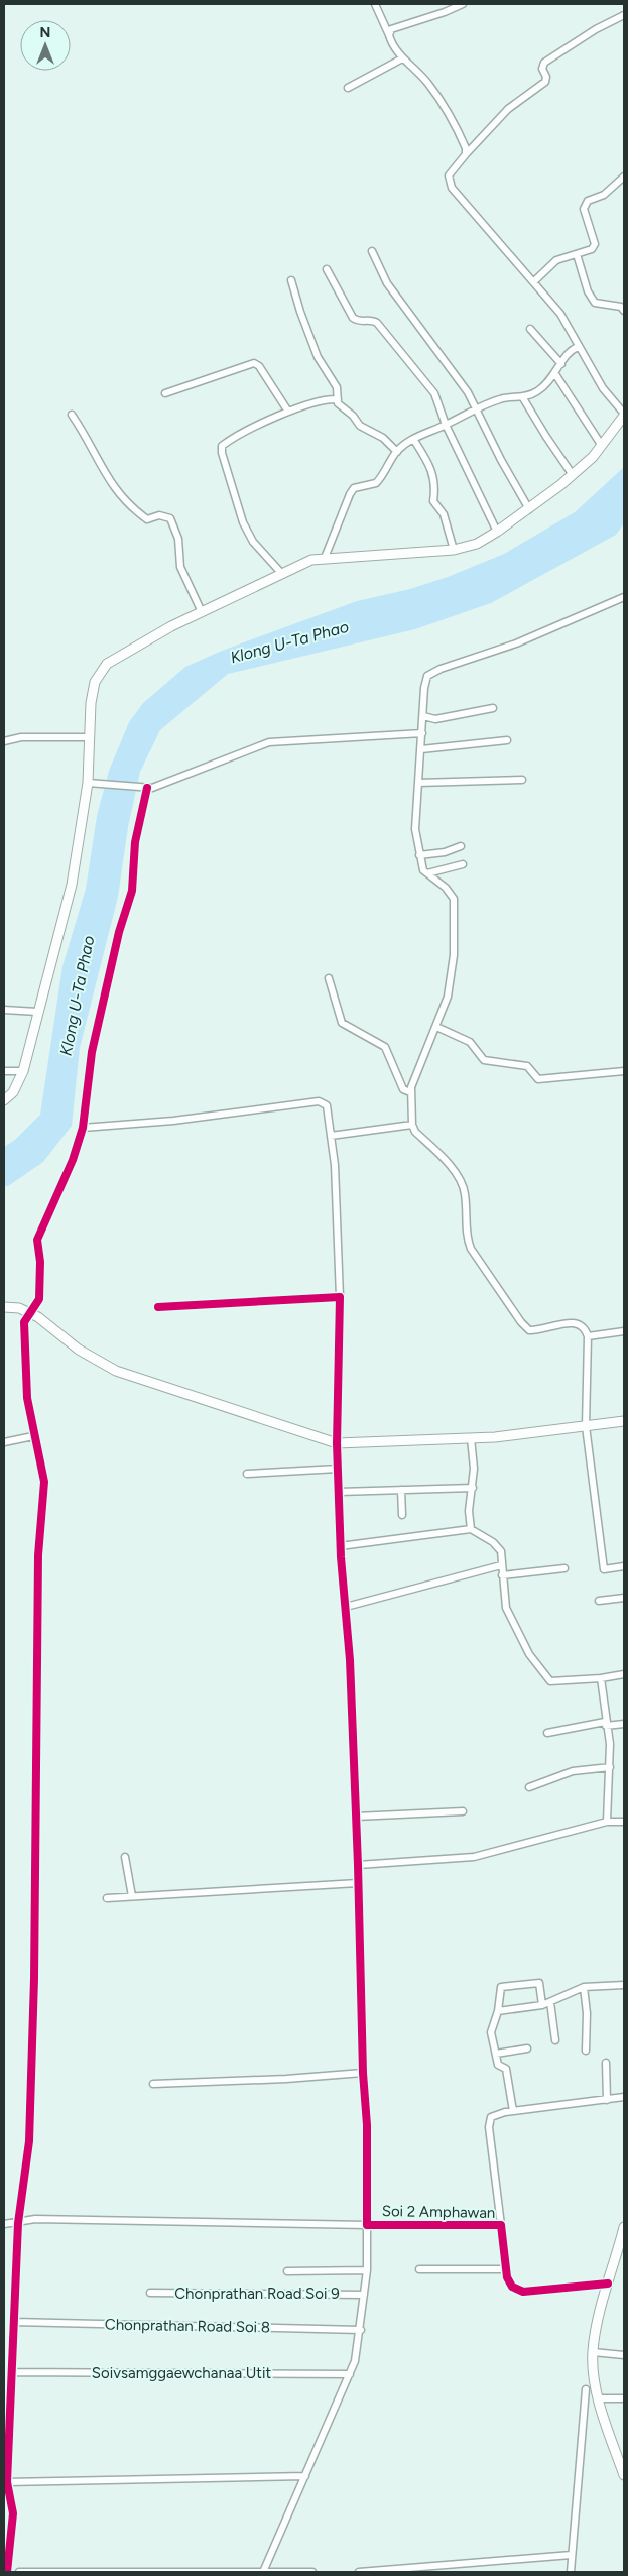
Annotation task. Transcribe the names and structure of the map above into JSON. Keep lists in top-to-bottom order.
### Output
{
  "streets": {
    "street": [
      "Soi 2 Amphawan",
      "Chonprathan Road Soi 9",
      "Chonprathan Road Soi 8",
      "Soivsamggaewchanaa Utit"
    ]
  },
  "water": ["Klong U-Ta Phao"],
  "north": "top"
}
